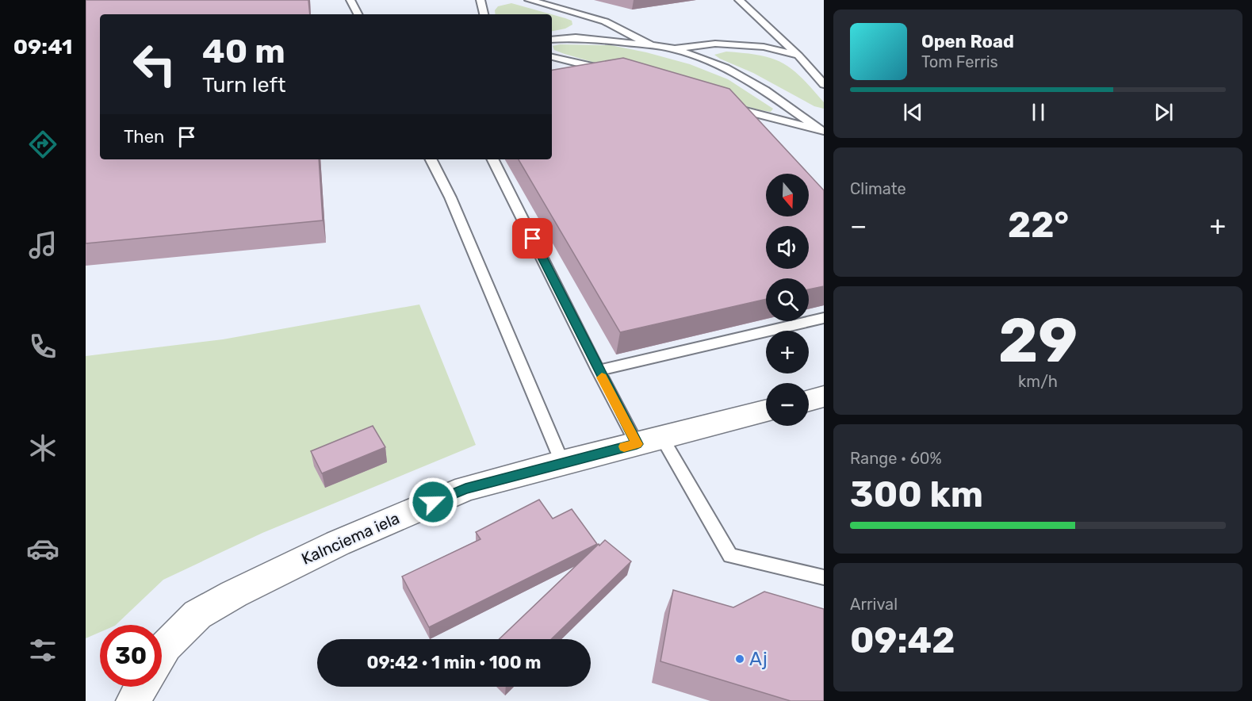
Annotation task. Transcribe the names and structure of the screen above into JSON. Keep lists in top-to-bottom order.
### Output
{
  "streets": {
    "street": ["Kalnciema iela"]
  },
  "places": ["Aj"],
  "north": "bottom",
  "page": {
    "tabs": "09:41",
    "turn": ["40 m", "Turn left"],
    "song": ["Open Road", "Tom Ferris"],
    "then": "Then",
    "tile": [
      "Climate",
      ["29", "km/h"],
      ["Range · 60%", "300 km"],
      ["Arrival", "09:42"]
    ],
    "map_buttons": ["+", "−"],
    "heat": ["−", "22°", "+"],
    "limit": "30",
    "trip": "09:42 · 1 min · 100 m"
  }
}
